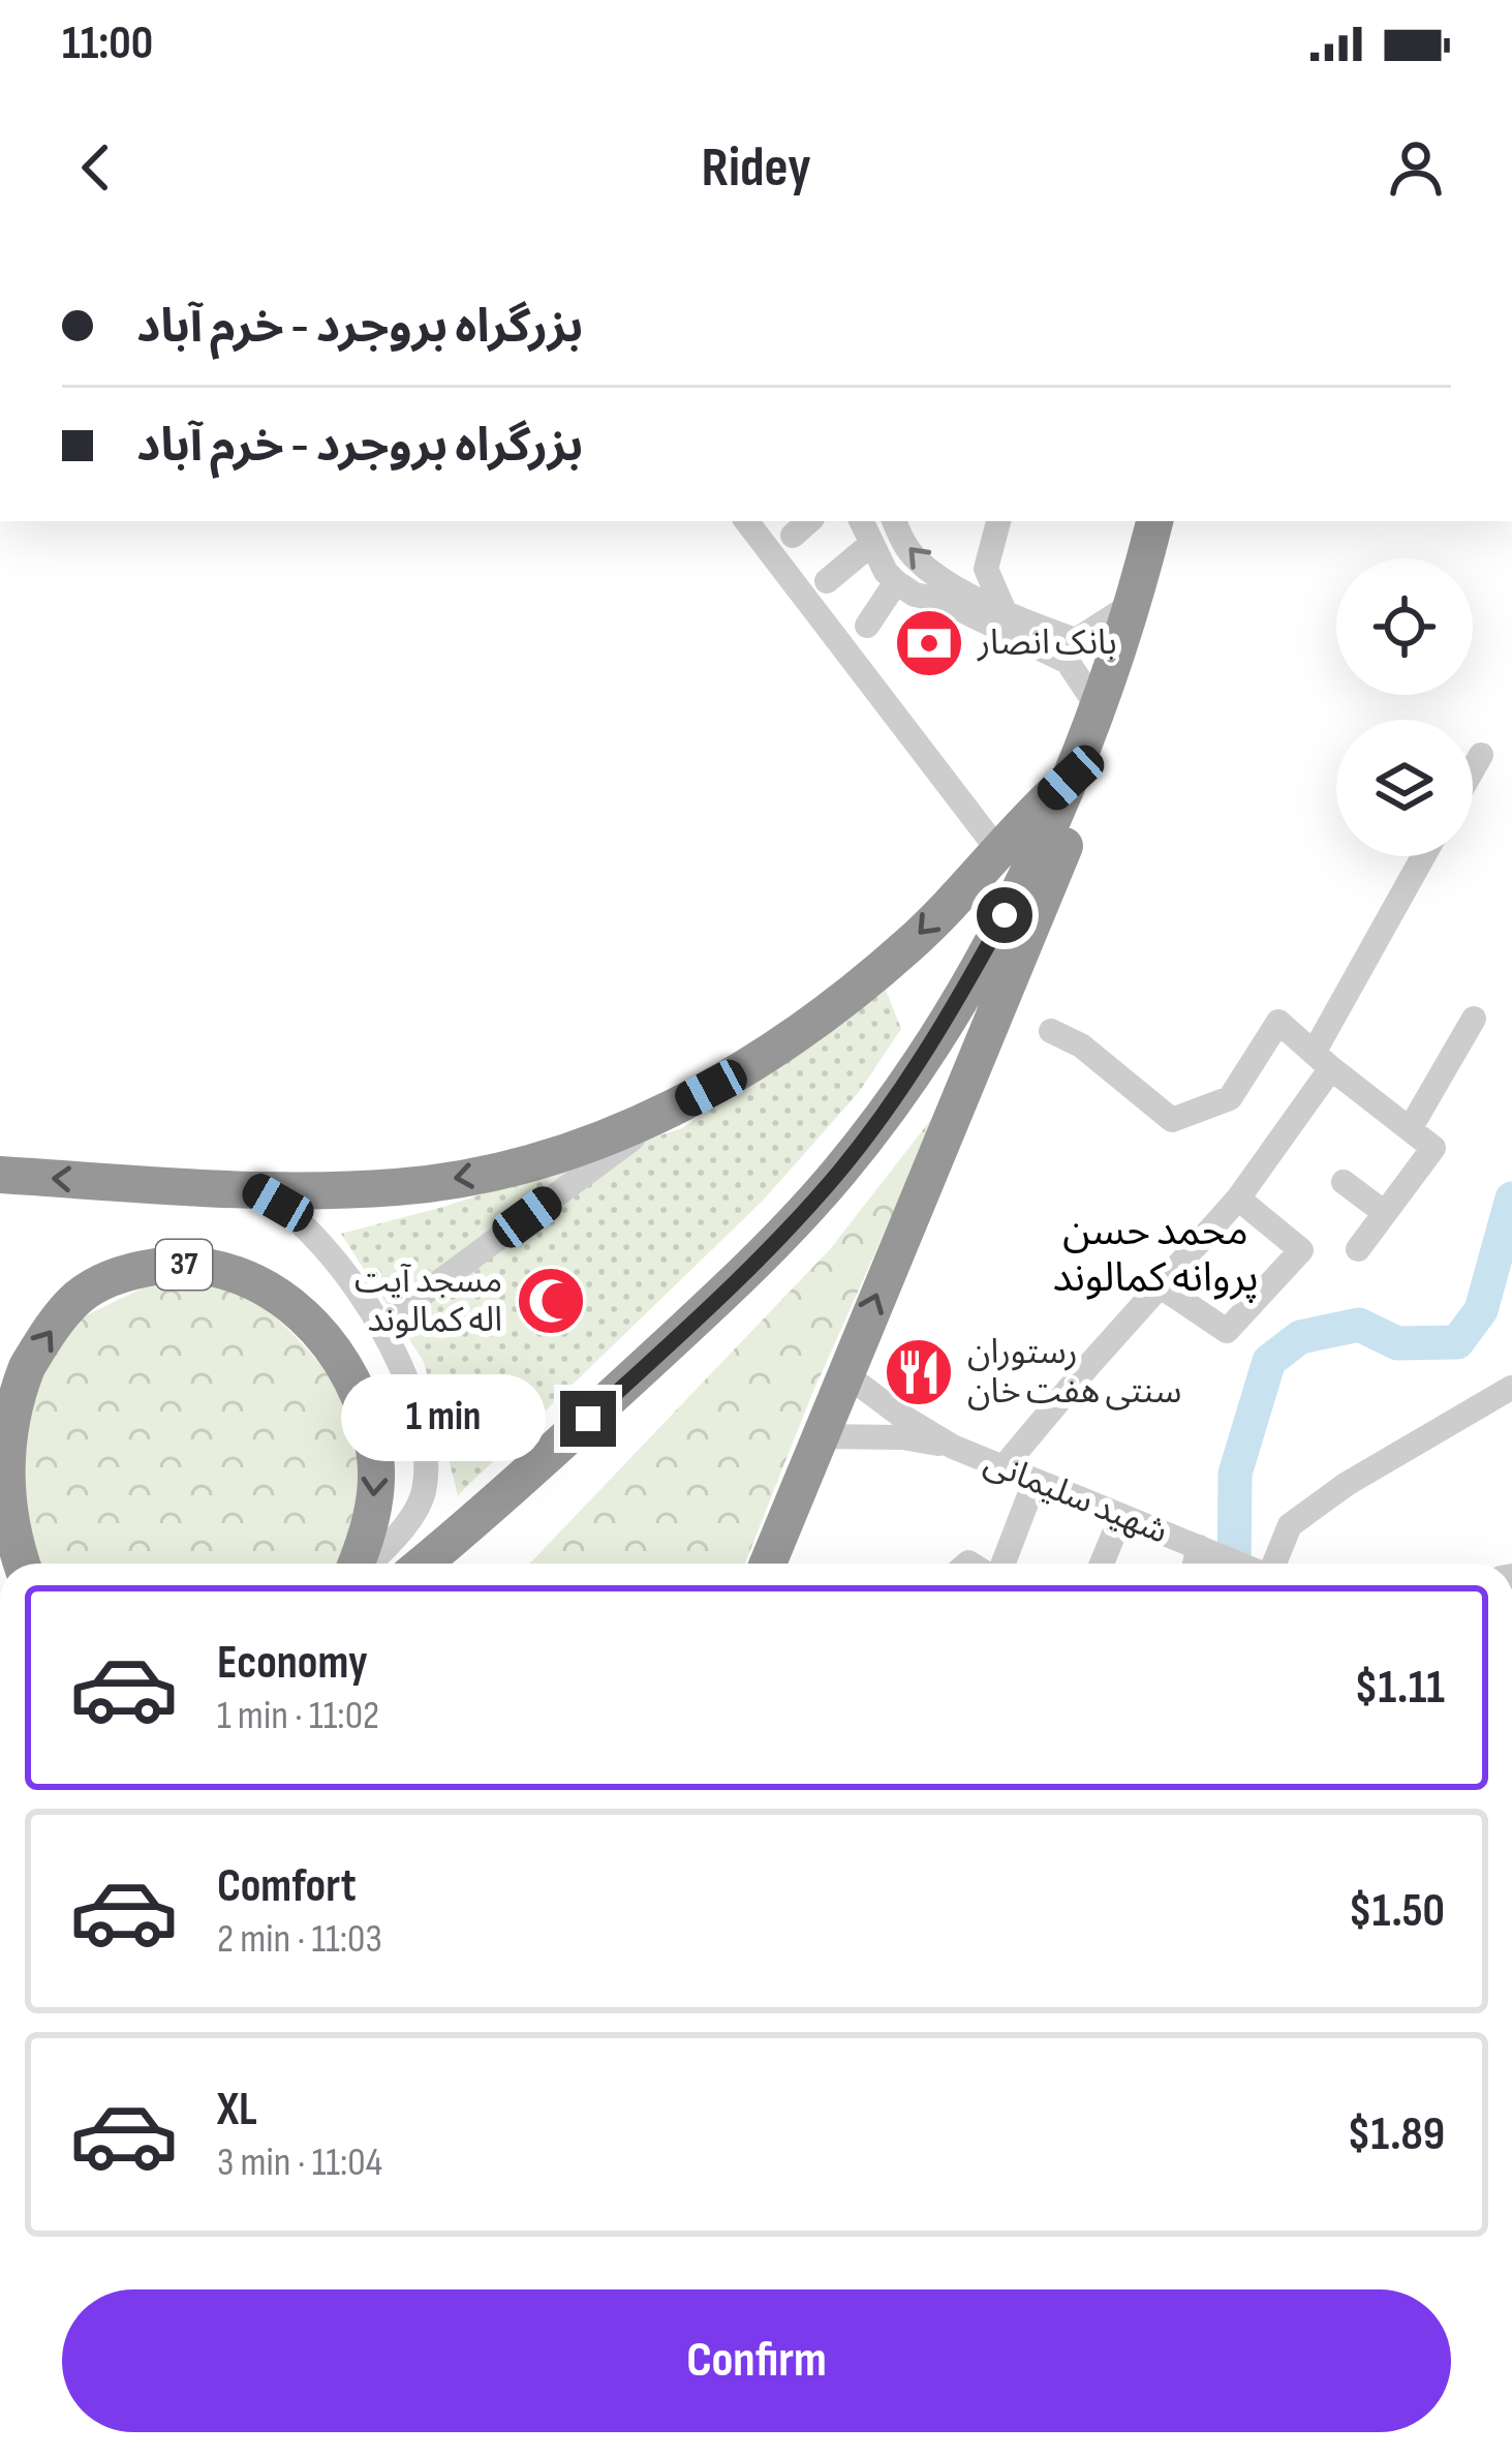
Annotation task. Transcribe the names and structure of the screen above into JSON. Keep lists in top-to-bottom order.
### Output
{
  "streets": {
    "highway": ["37"],
    "street": ["شهید سلیمانی"]
  },
  "districts": ["محمد حسن پروانه کمالوند"],
  "places": {
    "bank": ["بانک انصار"],
    "mosque": ["مسجد آیت اله کمالوند"],
    "restaurant": ["رستوران سنتی هفت خان"]
  },
  "page": {
    "status": "11:00",
    "header": "Ridey",
    "banner": ["بزرگراه بروجرد - خرم آباد", "بزرگراه بروجرد - خرم آباد"],
    "bubble": "1 min",
    "list": [
      {
        "name": "Economy",
        "note": "1 min · 11:02",
        "value": "$1.11"
      },
      {
        "name": "Comfort",
        "note": "2 min · 11:03",
        "value": "$1.50"
      },
      {
        "name": "XL",
        "note": "3 min · 11:04",
        "value": "$1.89"
      }
    ],
    "buttons": "Confirm"
  }
}
